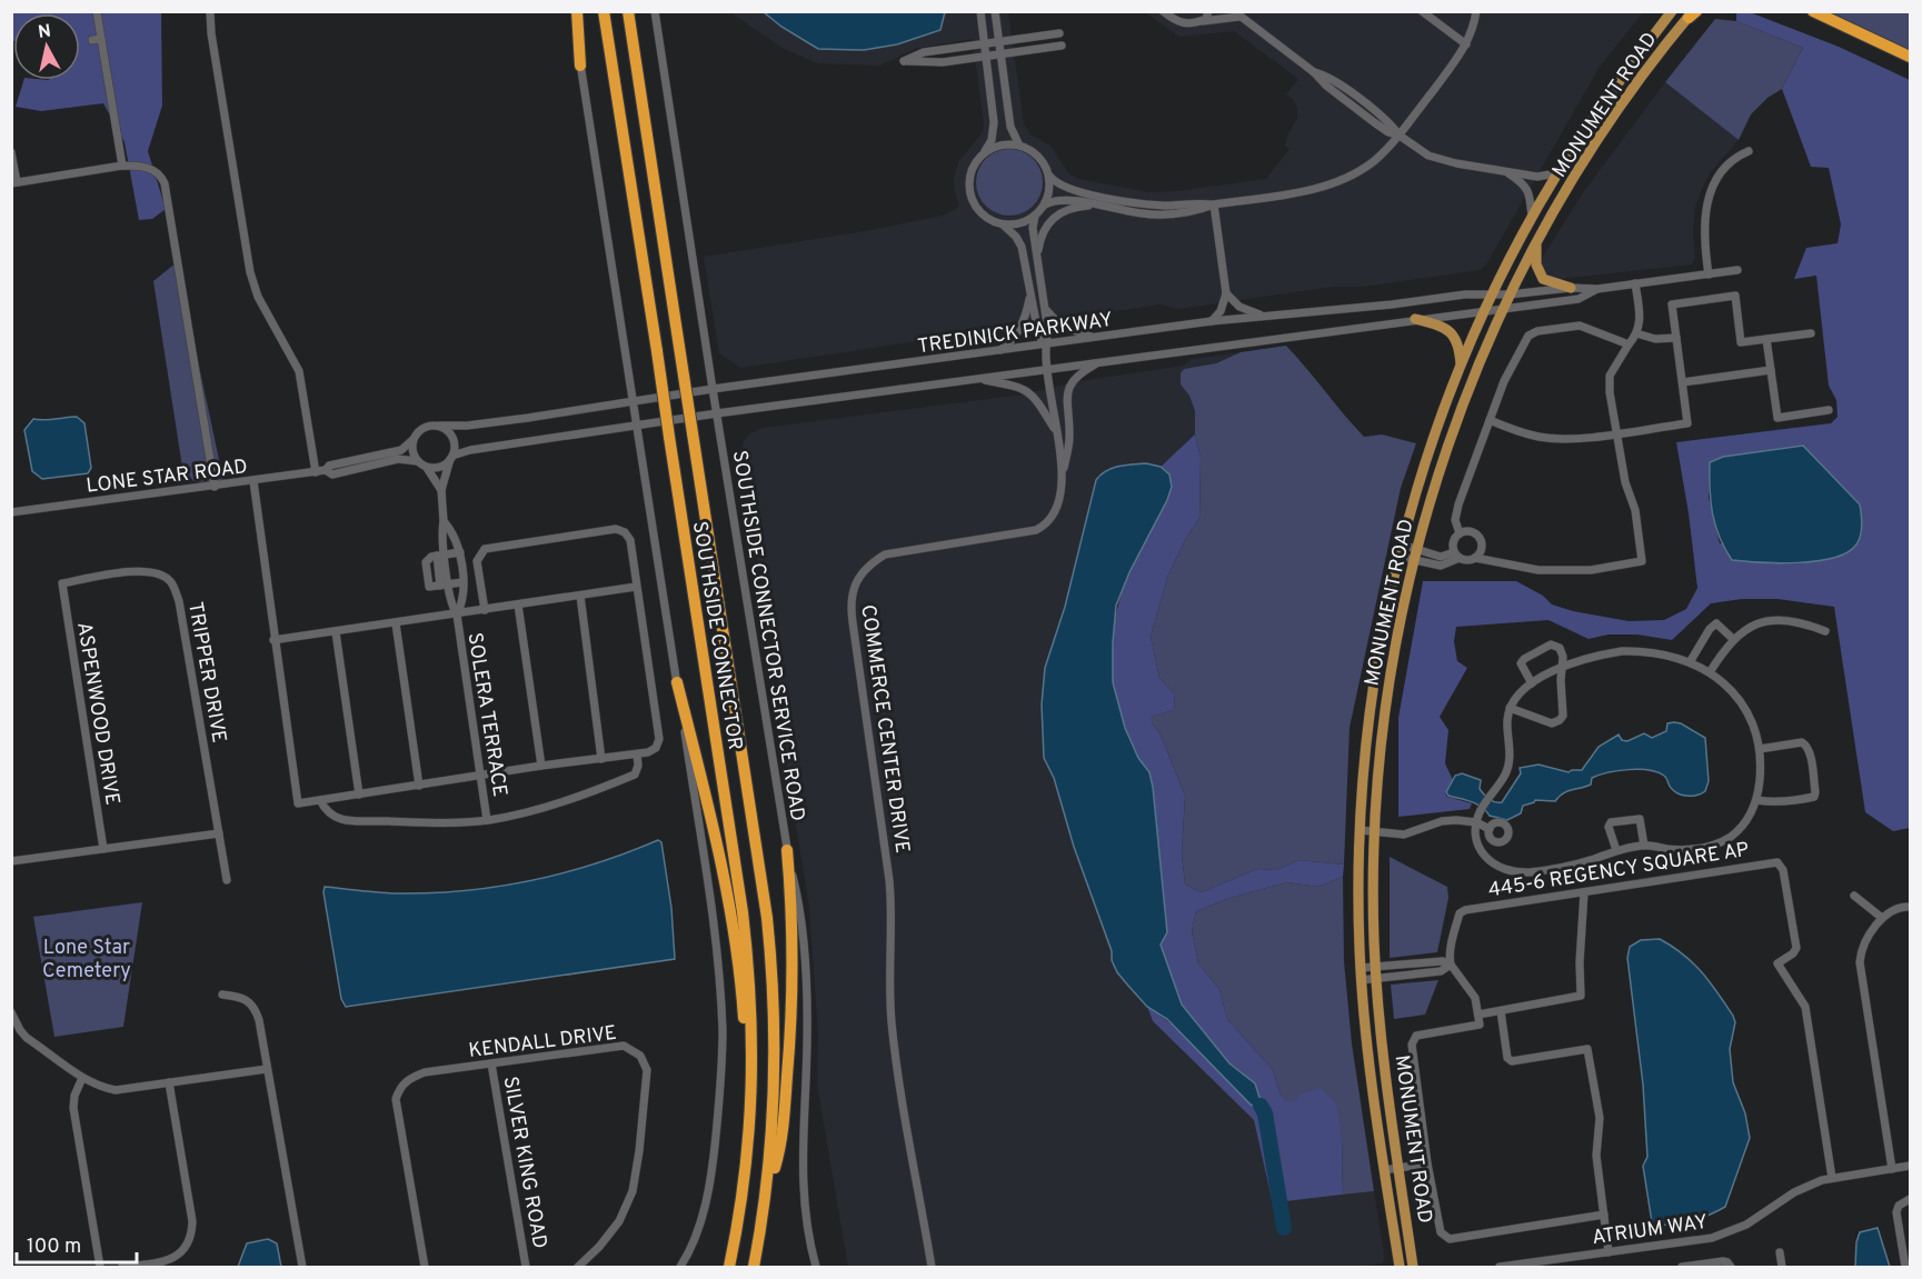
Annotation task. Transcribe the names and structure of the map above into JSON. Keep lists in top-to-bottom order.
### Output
{
  "streets": {
    "highway": ["SOUTHSIDE CONNECTOR"],
    "main road": ["MONUMENT ROAD"],
    "street": [
      "TREDINICK PARKWAY",
      "LONE STAR ROAD",
      "SOUTHSIDE CONNECTOR SERVICE ROAD",
      "TRIPPER DRIVE",
      "ASPENWOOD DRIVE",
      "SOLERA TERRACE",
      "COMMERCE CENTER DRIVE",
      "445-6 REGENCY SQUARE AP",
      "KENDALL DRIVE",
      "SILVER KING ROAD",
      "ATRIUM WAY"
    ]
  },
  "crossings": [
    ["MONUMENT ROAD", "TREDINICK PARKWAY"],
    ["TREDINICK PARKWAY", "LONE STAR ROAD"],
    ["TREDINICK PARKWAY", "SOUTHSIDE CONNECTOR SERVICE ROAD"],
    ["TREDINICK PARKWAY", "SOLERA TERRACE"],
    ["TREDINICK PARKWAY", "COMMERCE CENTER DRIVE"],
    ["LONE STAR ROAD", "SOLERA TERRACE"],
    ["TRIPPER DRIVE", "ASPENWOOD DRIVE"],
    ["445-6 REGENCY SQUARE AP", "ATRIUM WAY"],
    ["KENDALL DRIVE", "SILVER KING ROAD"]
  ],
  "parks": ["Lone Star Cemetery"],
  "scale_bar": "100 m",
  "north": "top"
}
